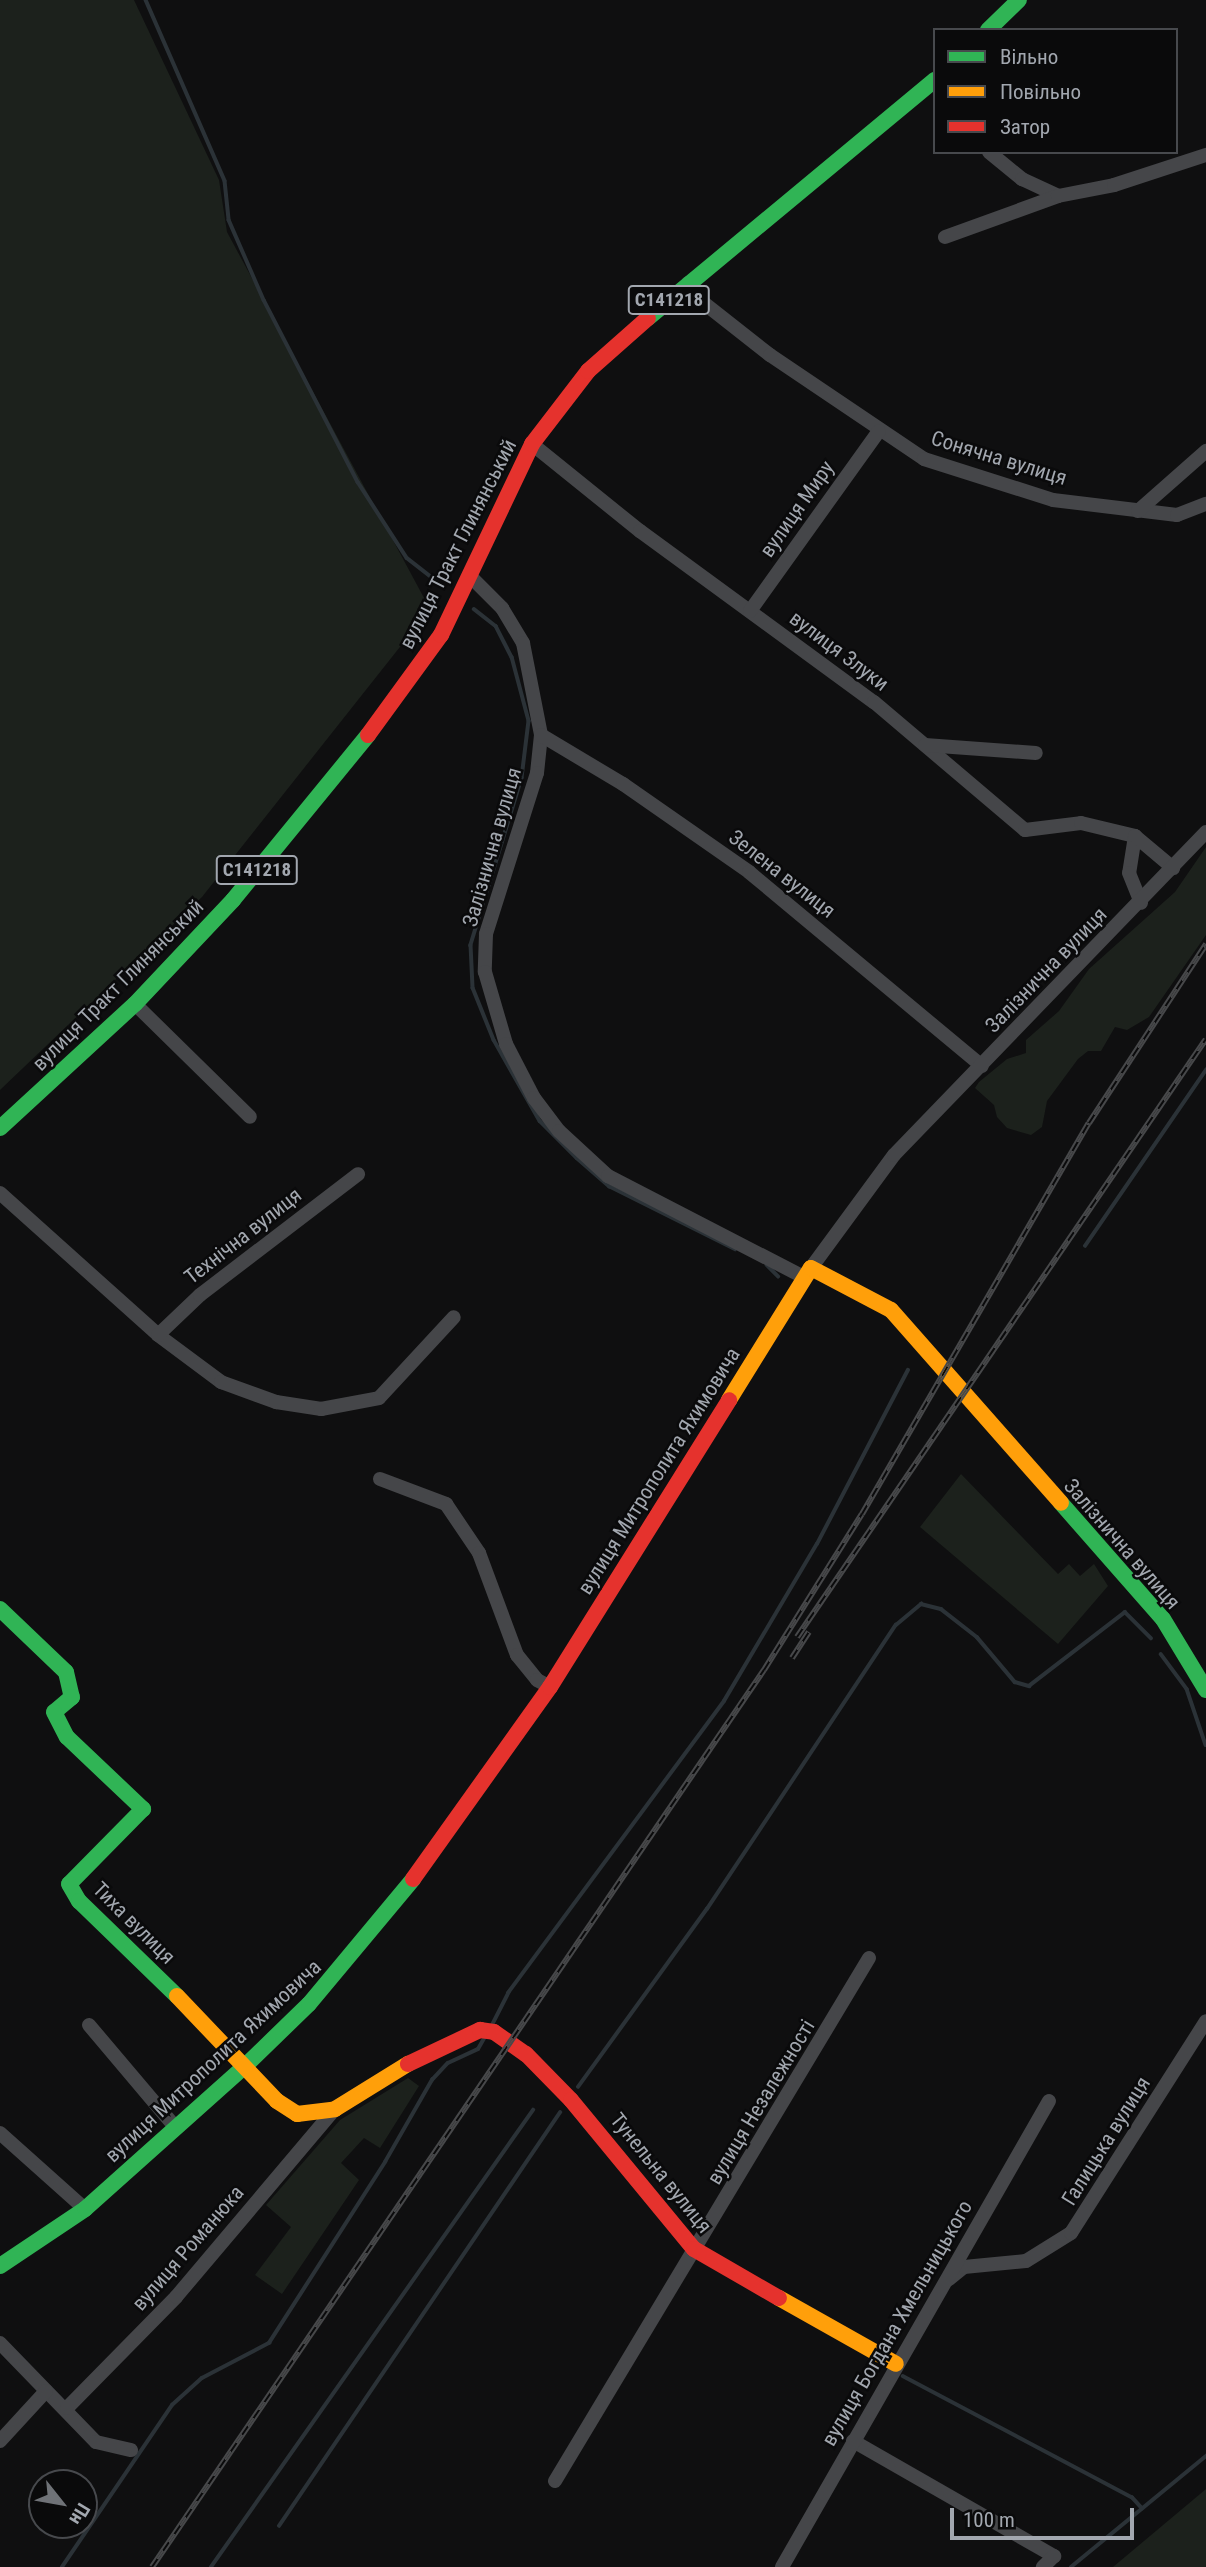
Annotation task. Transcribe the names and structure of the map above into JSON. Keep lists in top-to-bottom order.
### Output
{
  "streets": {
    "street": [
      "С141218",
      "Сонячна вулиця",
      "вулиця Миру",
      "вулиця Тракт Глинянський",
      "вулиця Злуки",
      "Залізнична вулиця",
      "Зелена вулиця",
      "Технічна вулиця",
      "вулиця Митрополита Яхимовича",
      "Тиха вулиця",
      "вулиця Незалежності",
      "Галицька вулиця",
      "Тунельна вулиця",
      "вулиця Романюка",
      "вулиця Богдана Хмельницького"
    ]
  },
  "crossings": [
    ["Сонячна вулиця", "вулиця Миру"],
    ["Сонячна вулиця", "вулиця Тракт Глинянський"],
    ["вулиця Миру", "вулиця Злуки"],
    ["вулиця Тракт Глинянський", "вулиця Злуки"],
    ["вулиця Тракт Глинянський", "Залізнична вулиця"],
    ["вулиця Злуки", "Залізнична вулиця"],
    ["Залізнична вулиця", "Зелена вулиця"],
    ["Залізнична вулиця", "вулиця Митрополита Яхимовича"],
    ["вулиця Митрополита Яхимовича", "Тиха вулиця"],
    ["вулиця Митрополита Яхимовича", "вулиця Романюка"],
    ["Тиха вулиця", "вулиця Романюка"],
    ["вулиця Незалежності", "Тунельна вулиця"],
    ["Галицька вулиця", "вулиця Богдана Хмельницького"],
    ["Тунельна вулиця", "вулиця Романюка"],
    ["Тунельна вулиця", "вулиця Богдана Хмельницького"]
  ],
  "legend": ["Вільно", "Повільно", "Затор"],
  "scale_bar": "100 m",
  "north": "bottom right"
}
